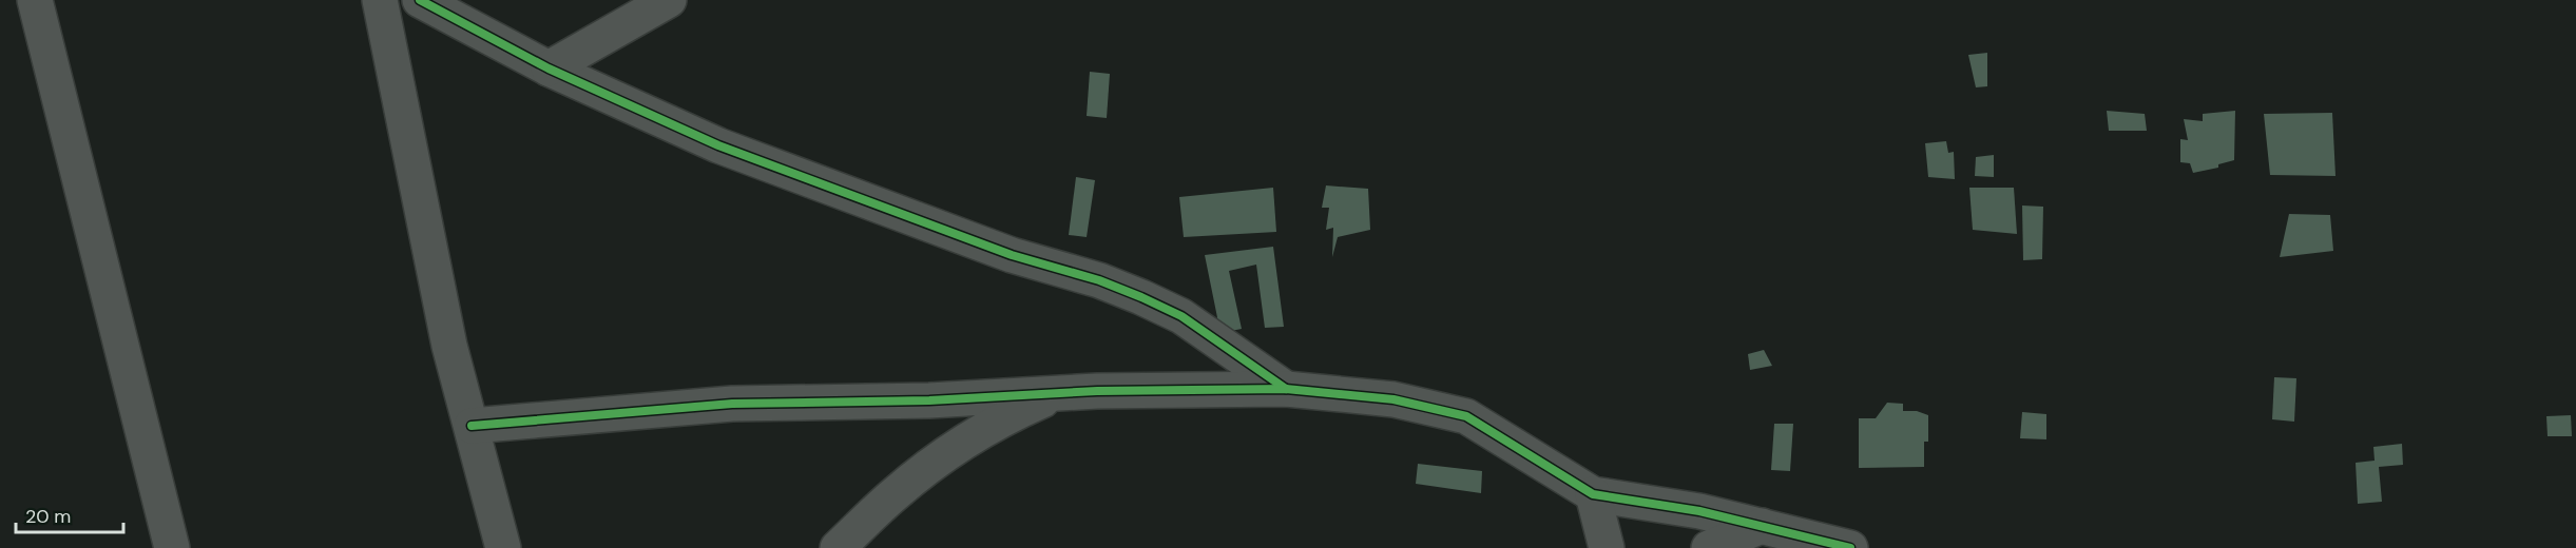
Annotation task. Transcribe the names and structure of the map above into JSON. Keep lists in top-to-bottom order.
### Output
{
  "scale_bar": "20 m"
}
